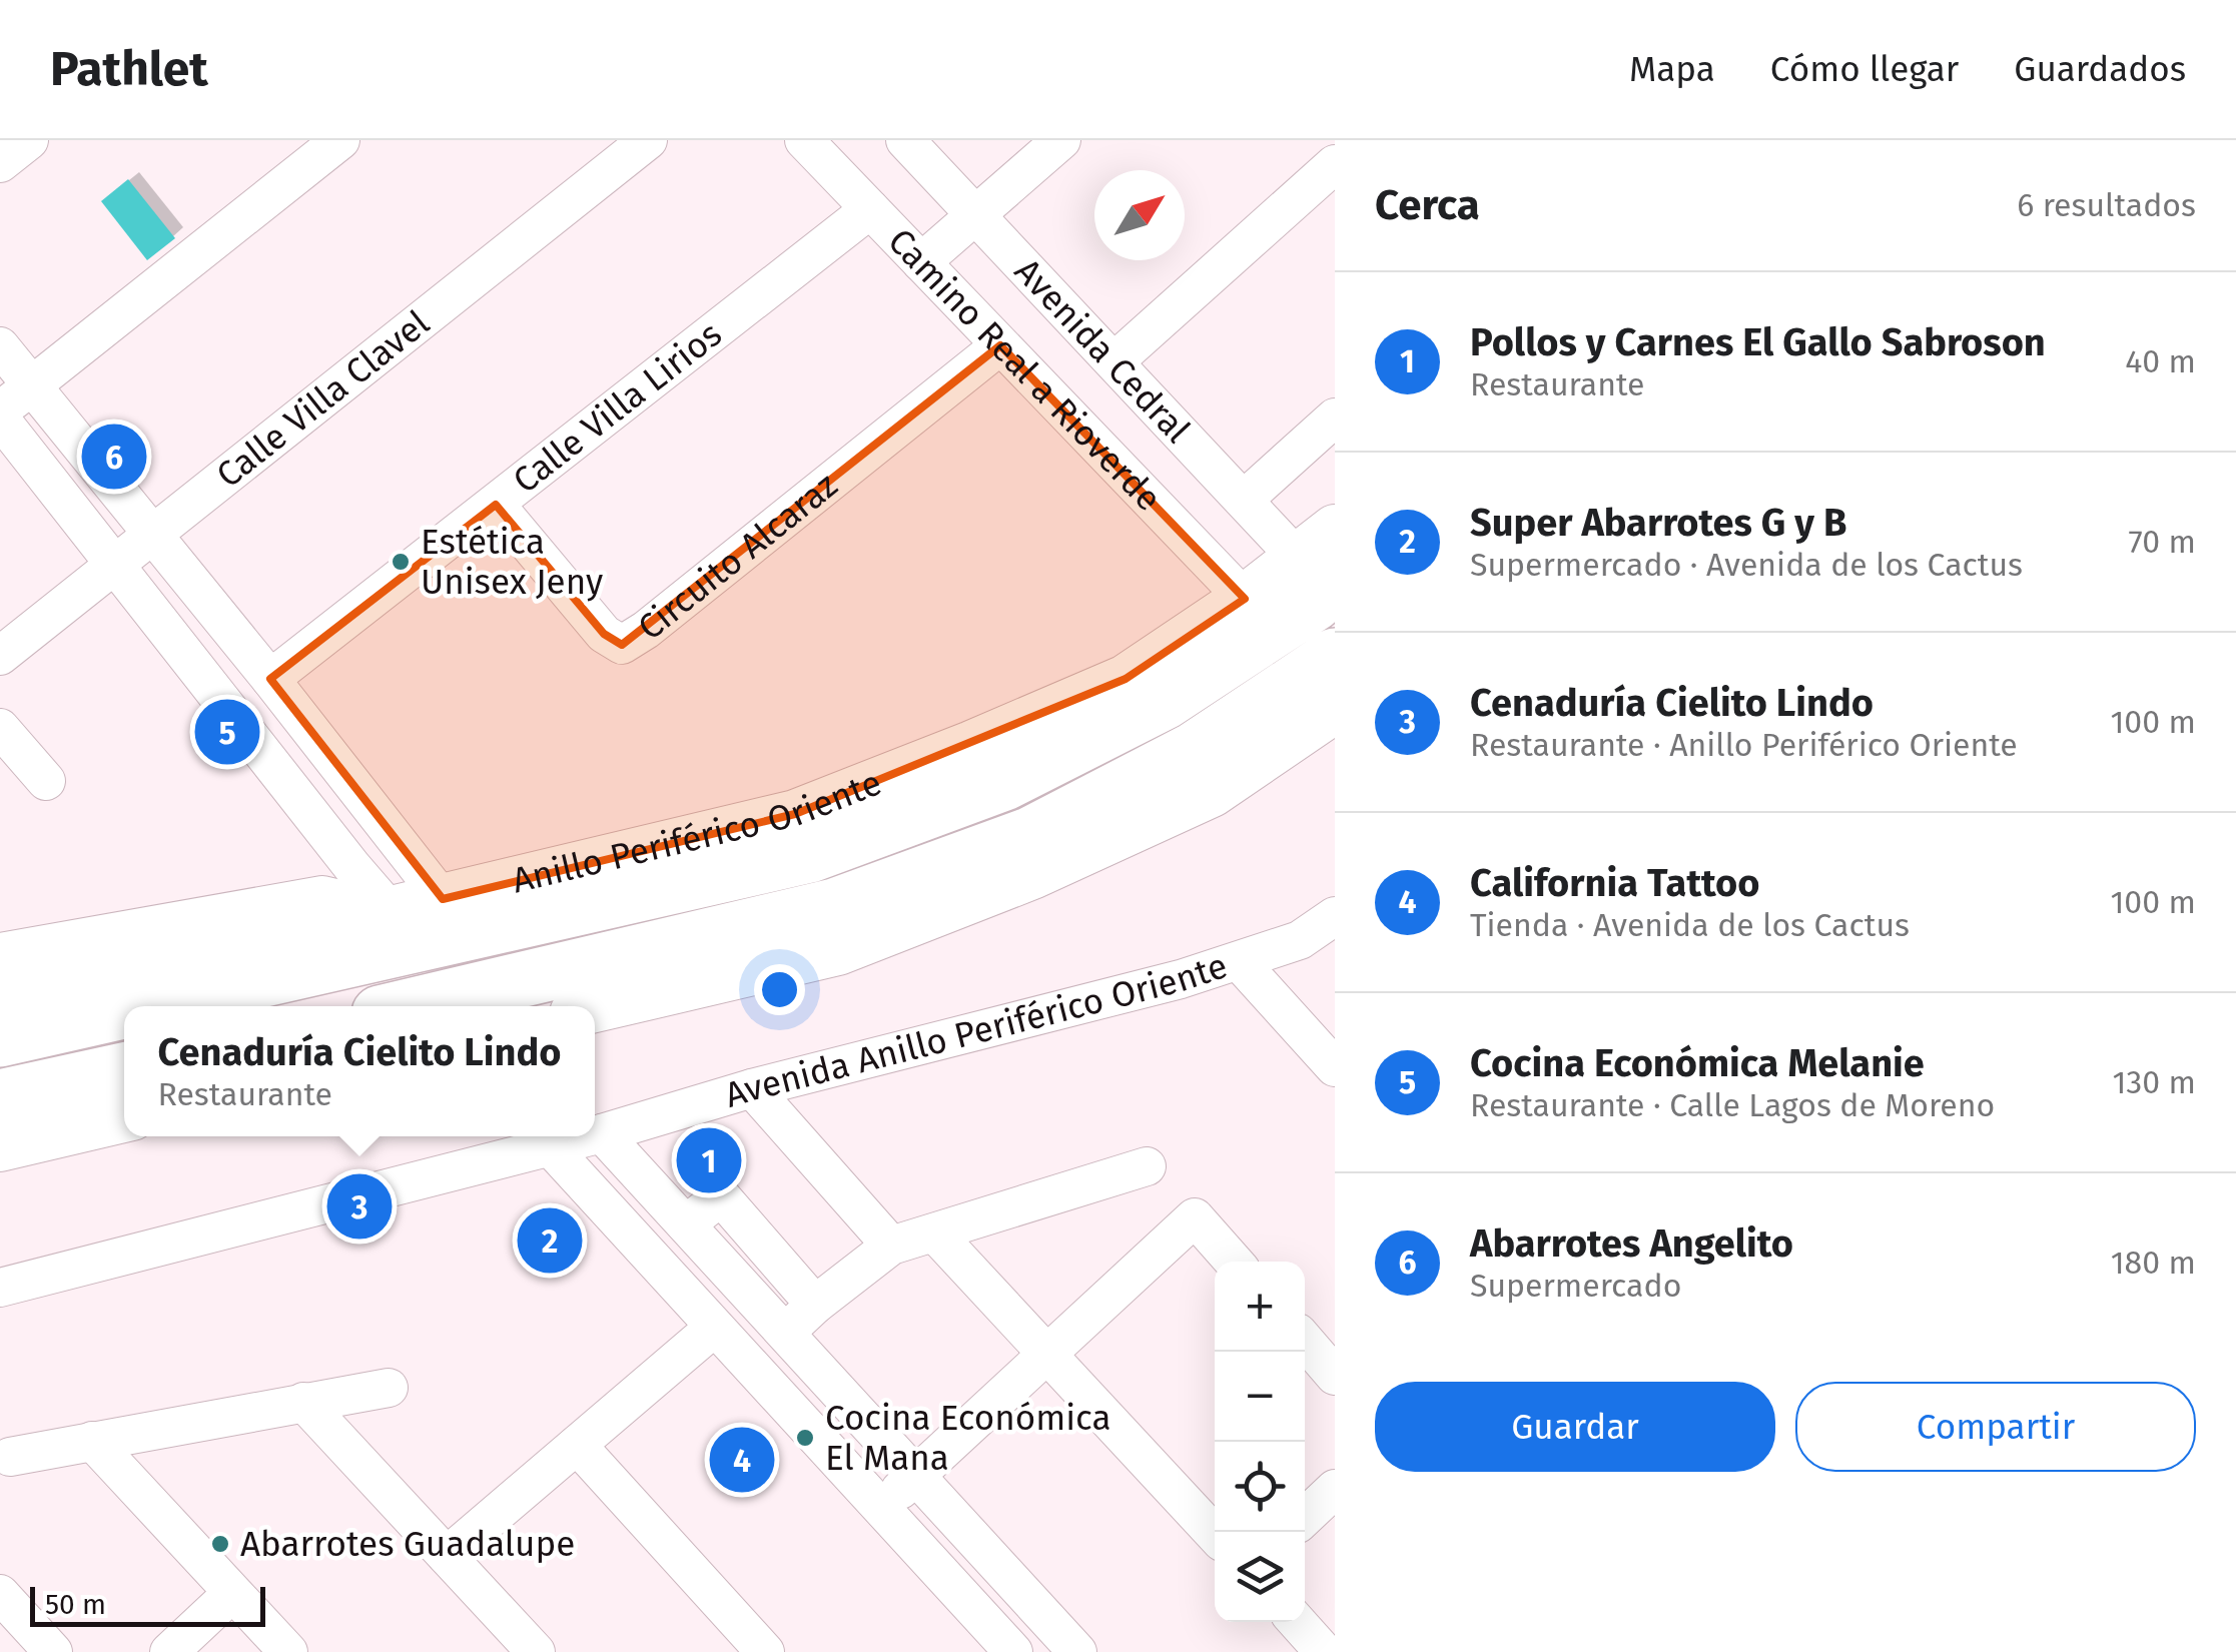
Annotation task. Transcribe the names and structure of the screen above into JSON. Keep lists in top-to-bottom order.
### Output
{
  "streets": {
    "highway": ["Anillo Periférico Oriente"],
    "street": [
      "Avenida Cedral",
      "Camino Real a Rioverde",
      "Calle Villa Clavel",
      "Calle Villa Lirios",
      "Circuito Alcaraz",
      "Avenida Anillo Periférico Oriente"
    ]
  },
  "crossings": [
    ["Avenida Cedral", "Anillo Periférico Oriente"],
    ["Camino Real a Rioverde", "Calle Villa Lirios"],
    ["Camino Real a Rioverde", "Circuito Alcaraz"],
    ["Camino Real a Rioverde", "Anillo Periférico Oriente"],
    ["Calle Villa Lirios", "Circuito Alcaraz"]
  ],
  "places": ["Estética Unisex Jeny", "Cocina Económica El Mana", "Abarrotes Guadalupe"],
  "scale_bar": "50 m",
  "north": "top right",
  "page": {
    "header": "Pathlet",
    "nav": ["Mapa", "Cómo llegar", "Guardados"],
    "heading": ["Cerca", "6 resultados"],
    "list": [
      {
        "mark": "1",
        "name": "Pollos y Carnes El Gallo Sabroson",
        "note": "Restaurante",
        "value": "40 m"
      },
      {
        "mark": "2",
        "name": "Super Abarrotes G y B",
        "note": "Supermercado · Avenida de los Cactus",
        "value": "70 m"
      },
      {
        "mark": "3",
        "name": "Cenaduría Cielito Lindo",
        "note": "Restaurante · Anillo Periférico Oriente",
        "value": "100 m"
      },
      {
        "mark": "4",
        "name": "California Tattoo",
        "note": "Tienda · Avenida de los Cactus",
        "value": "100 m"
      },
      {
        "mark": "5",
        "name": "Cocina Económica Melanie",
        "note": "Restaurante · Calle Lagos de Moreno",
        "value": "130 m"
      },
      {
        "mark": "6",
        "name": "Abarrotes Angelito",
        "note": "Supermercado",
        "value": "180 m"
      }
    ],
    "pins": [
      "6",
      "5",
      "1",
      "3",
      "2",
      "4"
    ],
    "popup": ["Cenaduría Cielito Lindo", "Restaurante"],
    "map_buttons": ["+", "−"],
    "buttons": ["Guardar", "Compartir"],
    "scale": "50 m"
  }
}
